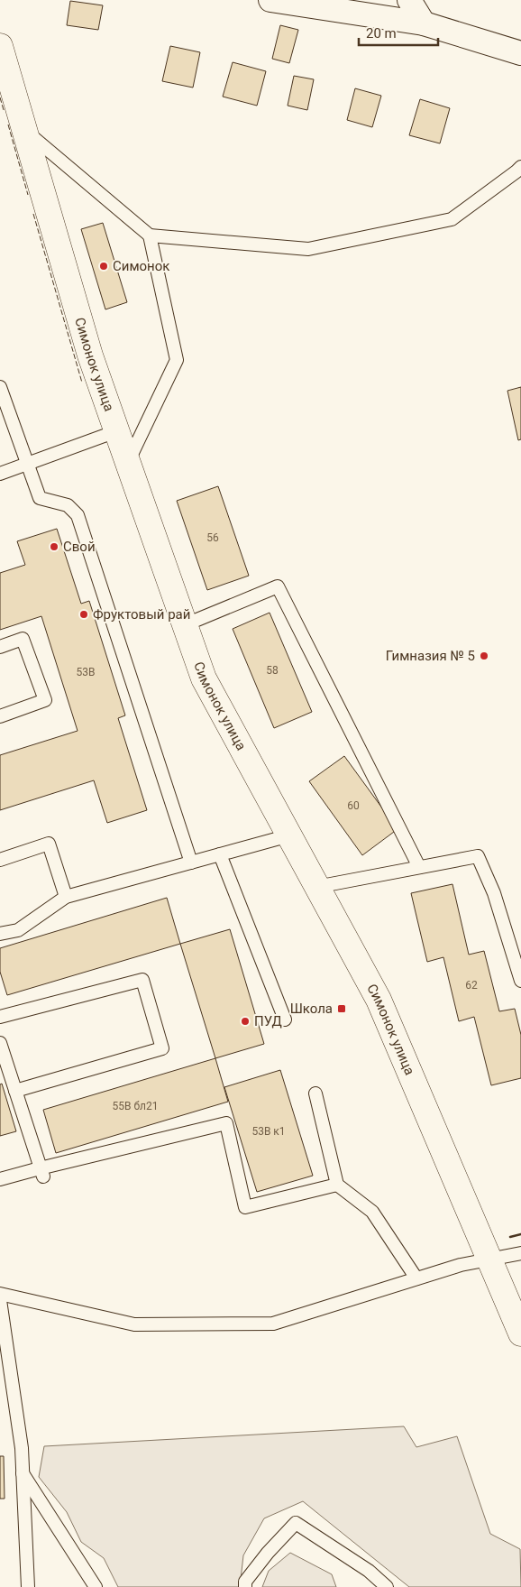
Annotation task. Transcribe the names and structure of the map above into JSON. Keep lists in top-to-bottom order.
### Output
{
  "streets": {
    "street": ["Симонок улица"]
  },
  "places": {
    "other": [
      "Симонок",
      "Свой",
      "Фруктовый рай",
      "Гимназия № 5",
      "ПУД"
    ],
    "transit": ["Школа"]
  },
  "house_numbers": [
    "56",
    "58",
    "53В",
    "60",
    "62",
    "55В бл21",
    "53В к1"
  ],
  "scale_bar": "20 m"
}
